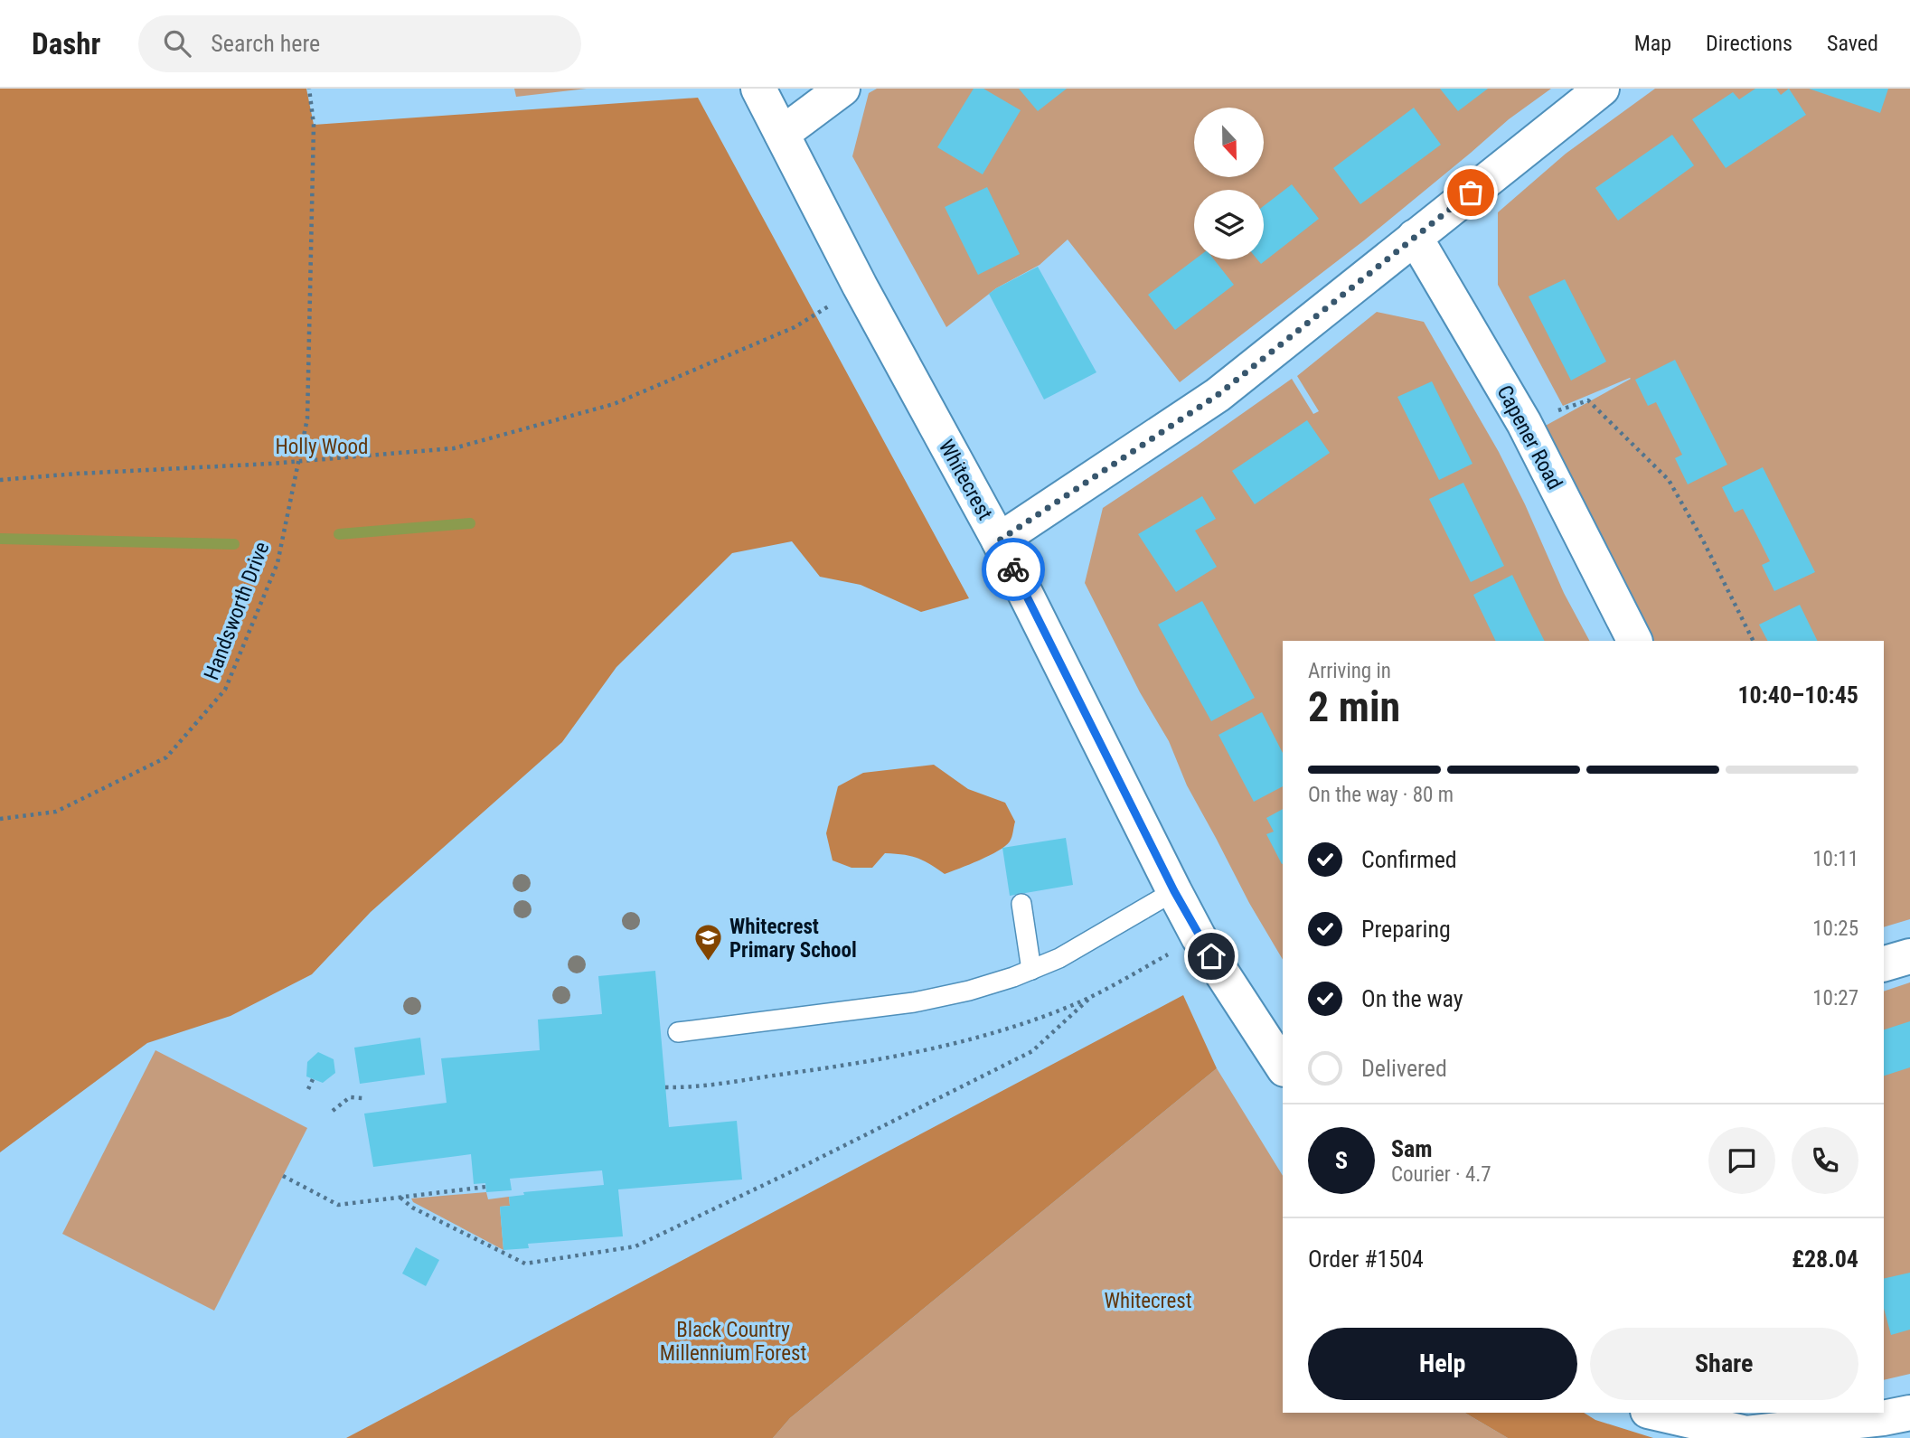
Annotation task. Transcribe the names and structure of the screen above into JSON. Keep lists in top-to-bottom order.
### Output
{
  "streets": {
    "street": ["Capener Road", "Whitecrest"],
    "path": ["Handsworth Drive"]
  },
  "parks": ["Holly Wood", "Whitecrest", "Black Country Millennium Forest"],
  "places": {
    "school or university": ["Whitecrest Primary School"]
  },
  "north": "bottom",
  "page": {
    "header": "Dashr",
    "search": "Search here",
    "nav": ["Map", "Directions", "Saved"],
    "heading": ["2 min", "Arriving in", "10:40–10:45"],
    "panel": [
      "Sam",
      "Courier · 4.7",
      "Order #1504",
      "£28.04"
    ],
    "bar": "On the way · 80 m",
    "list": [
      ["Confirmed", "10:11"],
      ["Preparing", "10:25"],
      ["On the way", "10:27"],
      "Delivered"
    ],
    "round": "S",
    "buttons": ["Help", "Share"]
  }
}
